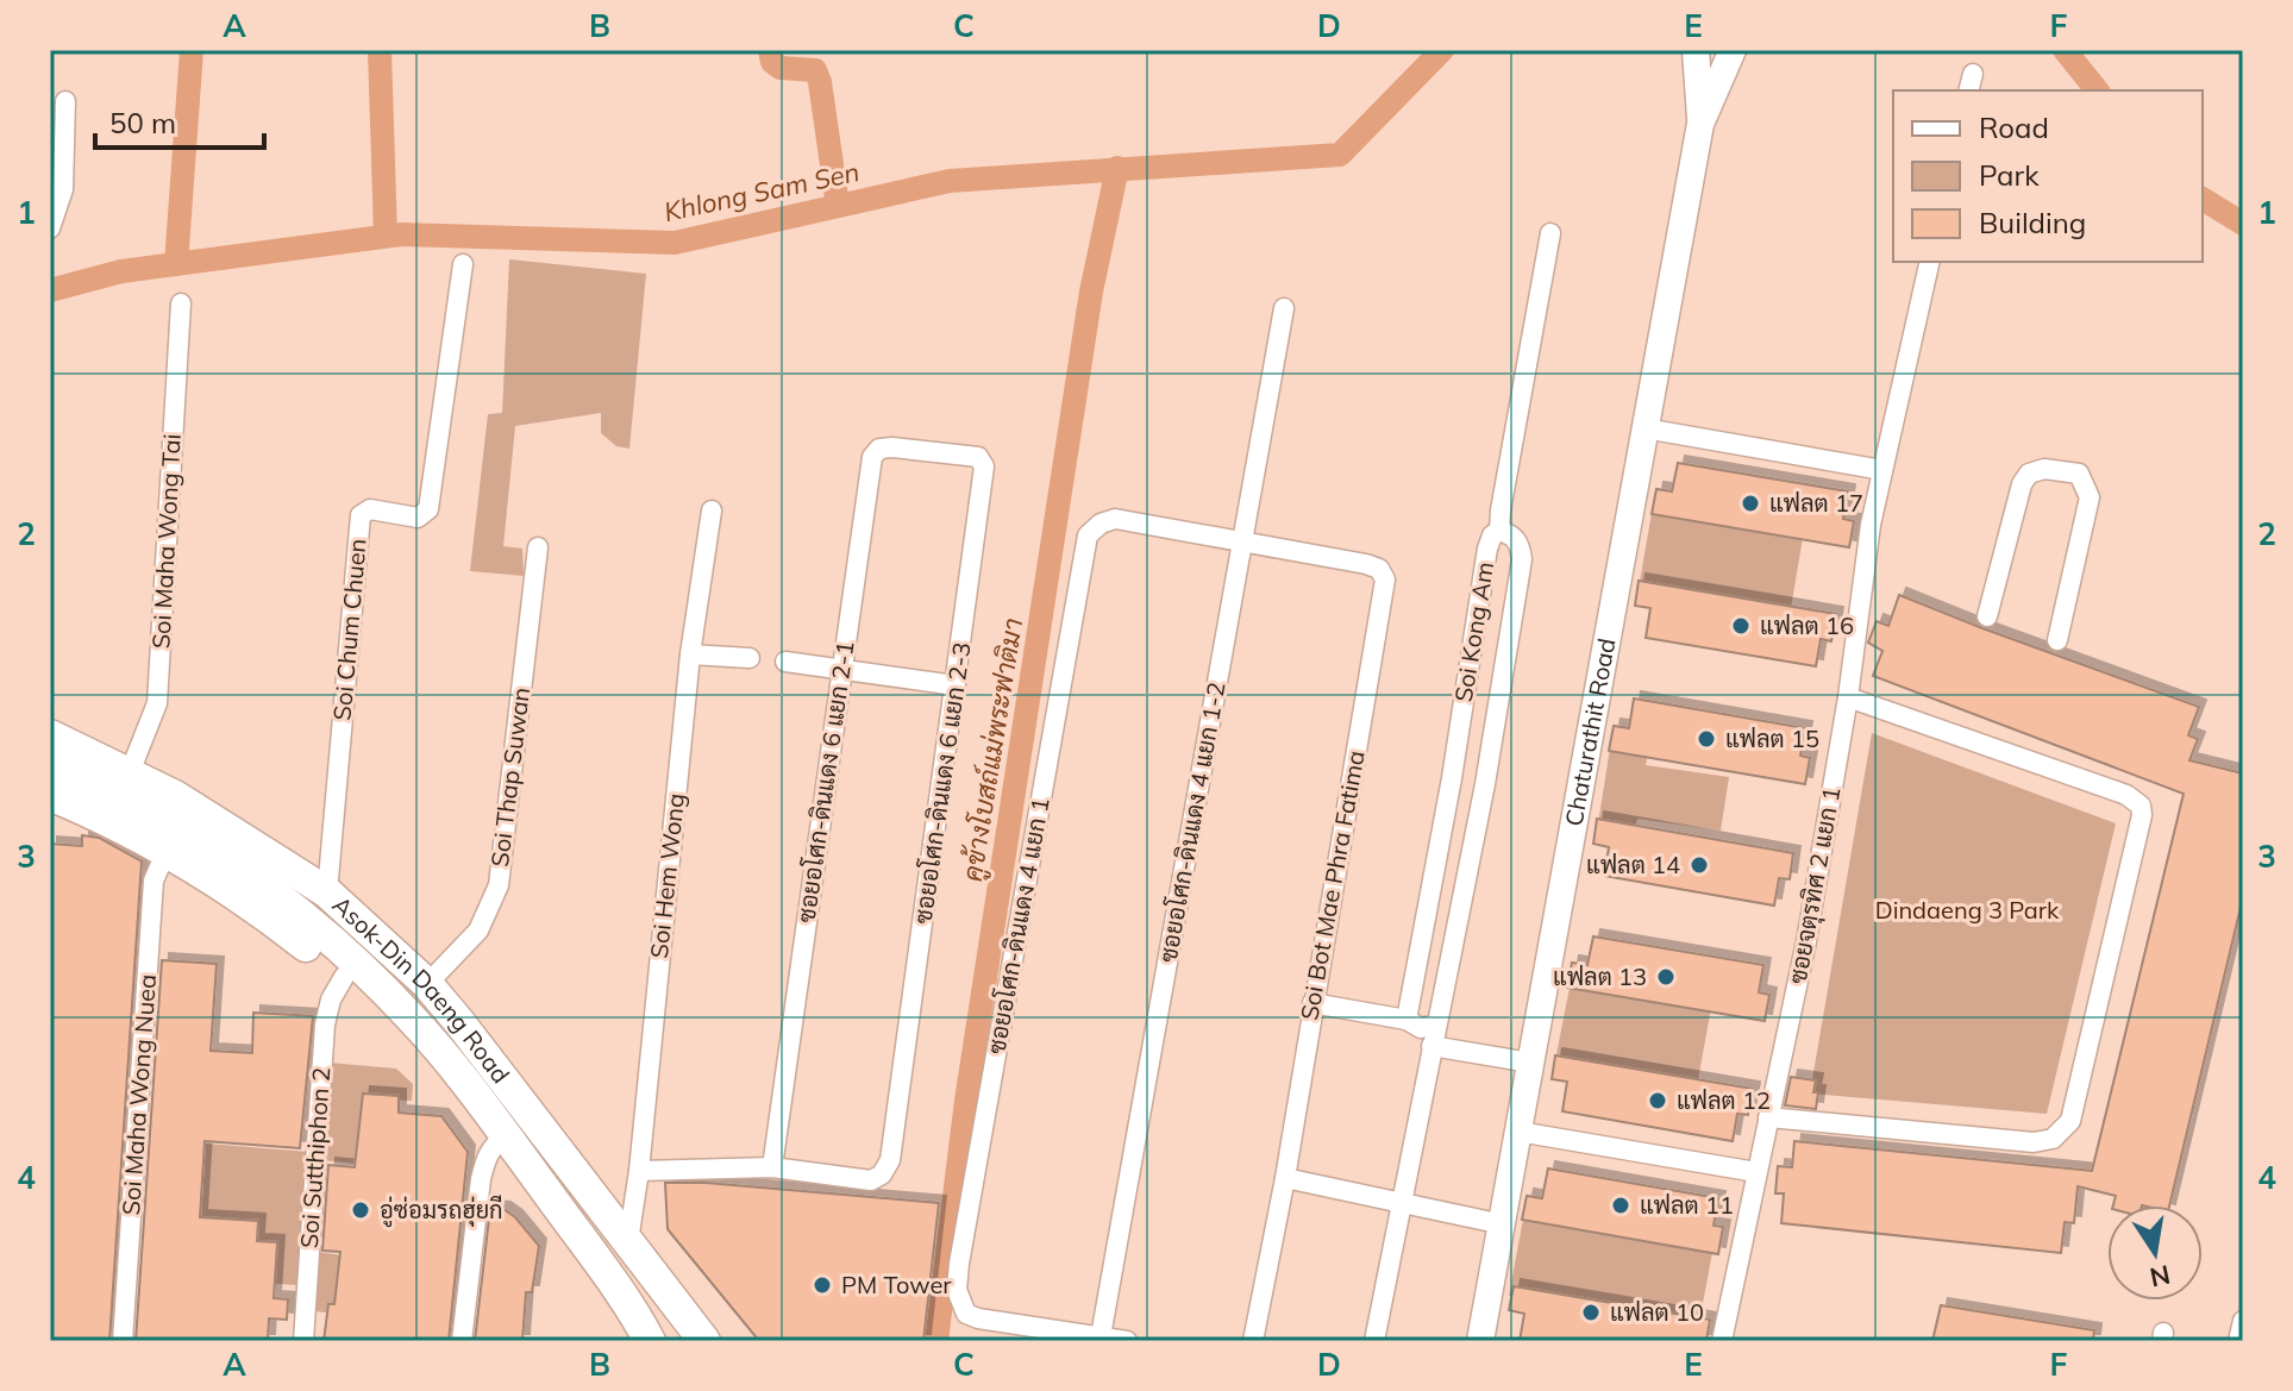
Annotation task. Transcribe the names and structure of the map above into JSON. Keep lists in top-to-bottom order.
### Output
{
  "streets": {
    "main road": ["Asok-Din Daeng Road"],
    "street": [
      "Soi Maha Wong Tai",
      "Soi Chum Chuen",
      "Soi Kong Am",
      "Chaturathit Road",
      "Soi Thap Suwan",
      "ซอยอโศก-ดินแดง 6 แยก 2-1",
      "ซอยอโศก-ดินแดง 6 แยก 2-3",
      "ซอยอโศก-ดินแดง 4 แยก 1-2",
      "Soi Hem Wong",
      "Soi Bot Mae Phra Fatima",
      "ซอยจตุรทิศ 2 แยก 1",
      "ซอยอโศก-ดินแดง 4 แยก 1",
      "Soi Maha Wong Nuea",
      "Soi Sutthiphon 2"
    ]
  },
  "crossings": [
    ["Soi Maha Wong Tai", "Asok-Din Daeng Road"],
    ["Soi Chum Chuen", "Asok-Din Daeng Road"],
    ["Soi Thap Suwan", "Asok-Din Daeng Road"],
    ["ซอยอโศก-ดินแดง 6 แยก 2-1", "ซอยอโศก-ดินแดง 6 แยก 2-3"],
    ["ซอยอโศก-ดินแดง 4 แยก 1-2", "Soi Bot Mae Phra Fatima"],
    ["ซอยอโศก-ดินแดง 4 แยก 1-2", "ซอยอโศก-ดินแดง 4 แยก 1"],
    ["Soi Hem Wong", "Asok-Din Daeng Road"],
    ["Soi Bot Mae Phra Fatima", "ซอยอโศก-ดินแดง 4 แยก 1"],
    ["Asok-Din Daeng Road", "Soi Maha Wong Nuea"],
    ["Asok-Din Daeng Road", "Soi Sutthiphon 2"]
  ],
  "water": ["Khlong Sam Sen", "คูข้างโบสถ์แม่พระฟาติมา"],
  "parks": ["Dindaeng 3 Park"],
  "places": [
    "แฟลต 17",
    "แฟลต 16",
    "แฟลต 15",
    "แฟลต 14",
    "แฟลต 13",
    "แฟลต 12",
    "แฟลต 11",
    "อู่ซ่อมรถฮุ่ยกี",
    "PM Tower",
    "แฟลต 10"
  ],
  "legend": ["Road", "Park", "Building"],
  "scale_bar": "50 m",
  "north": "bottom",
  "grid": {
    "columns": [
      "A",
      "B",
      "C",
      "D",
      "E",
      "F"
    ],
    "rows": [
      "1",
      "2",
      "3",
      "4"
    ]
  }
}
